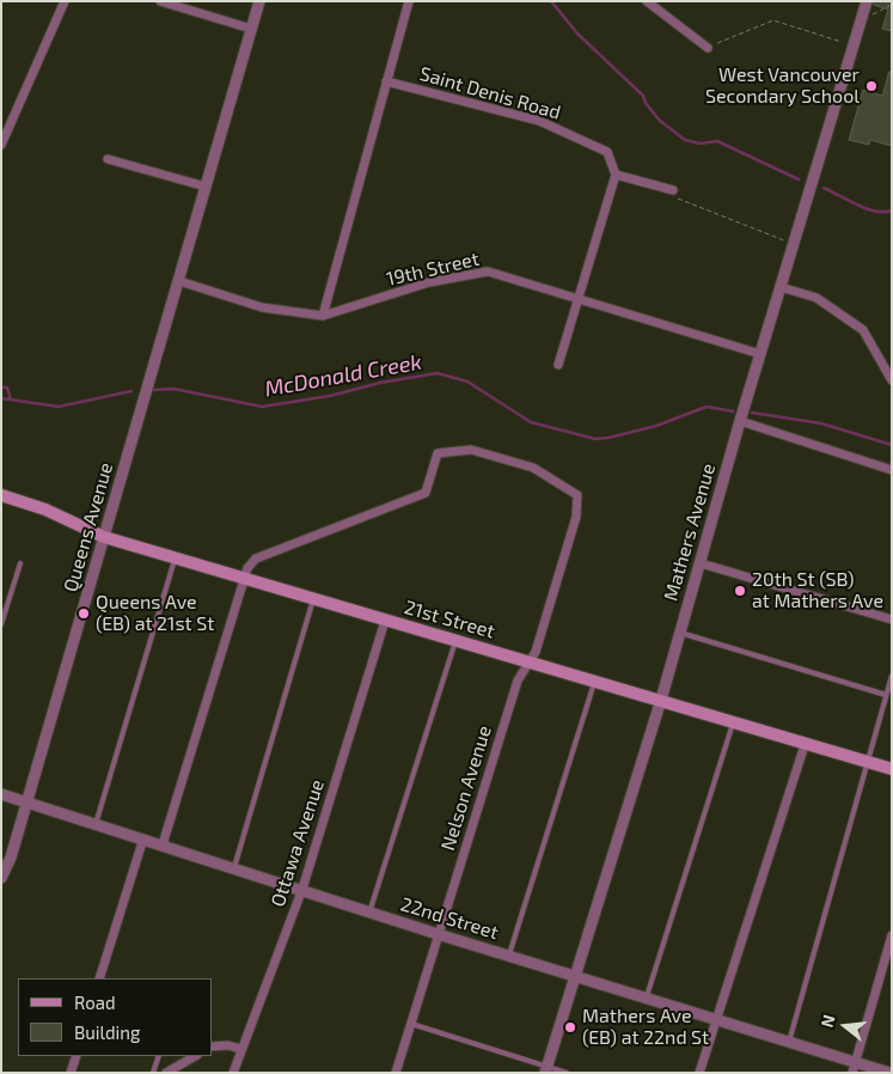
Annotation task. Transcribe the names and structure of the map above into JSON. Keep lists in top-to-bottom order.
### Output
{
  "streets": {
    "main road": ["21st Street"],
    "street": [
      "Saint Denis Road",
      "19th Street",
      "Queens Avenue",
      "Mathers Avenue",
      "Nelson Avenue",
      "Ottawa Avenue",
      "22nd Street"
    ]
  },
  "crossings": [
    ["19th Street", "Queens Avenue"],
    ["19th Street", "Mathers Avenue"],
    ["Queens Avenue", "21st Street"],
    ["Queens Avenue", "22nd Street"],
    ["Mathers Avenue", "21st Street"],
    ["Mathers Avenue", "22nd Street"],
    ["21st Street", "Nelson Avenue"],
    ["21st Street", "Ottawa Avenue"],
    ["Nelson Avenue", "22nd Street"],
    ["Ottawa Avenue", "22nd Street"]
  ],
  "water": ["McDonald Creek"],
  "places": [
    "West Vancouver Secondary School",
    "20th St (SB) at Mathers Ave",
    "Queens Ave (EB) at 21st St",
    "Mathers Ave (EB) at 22nd St"
  ],
  "legend": ["Road", "Building"],
  "north": "left"
}
